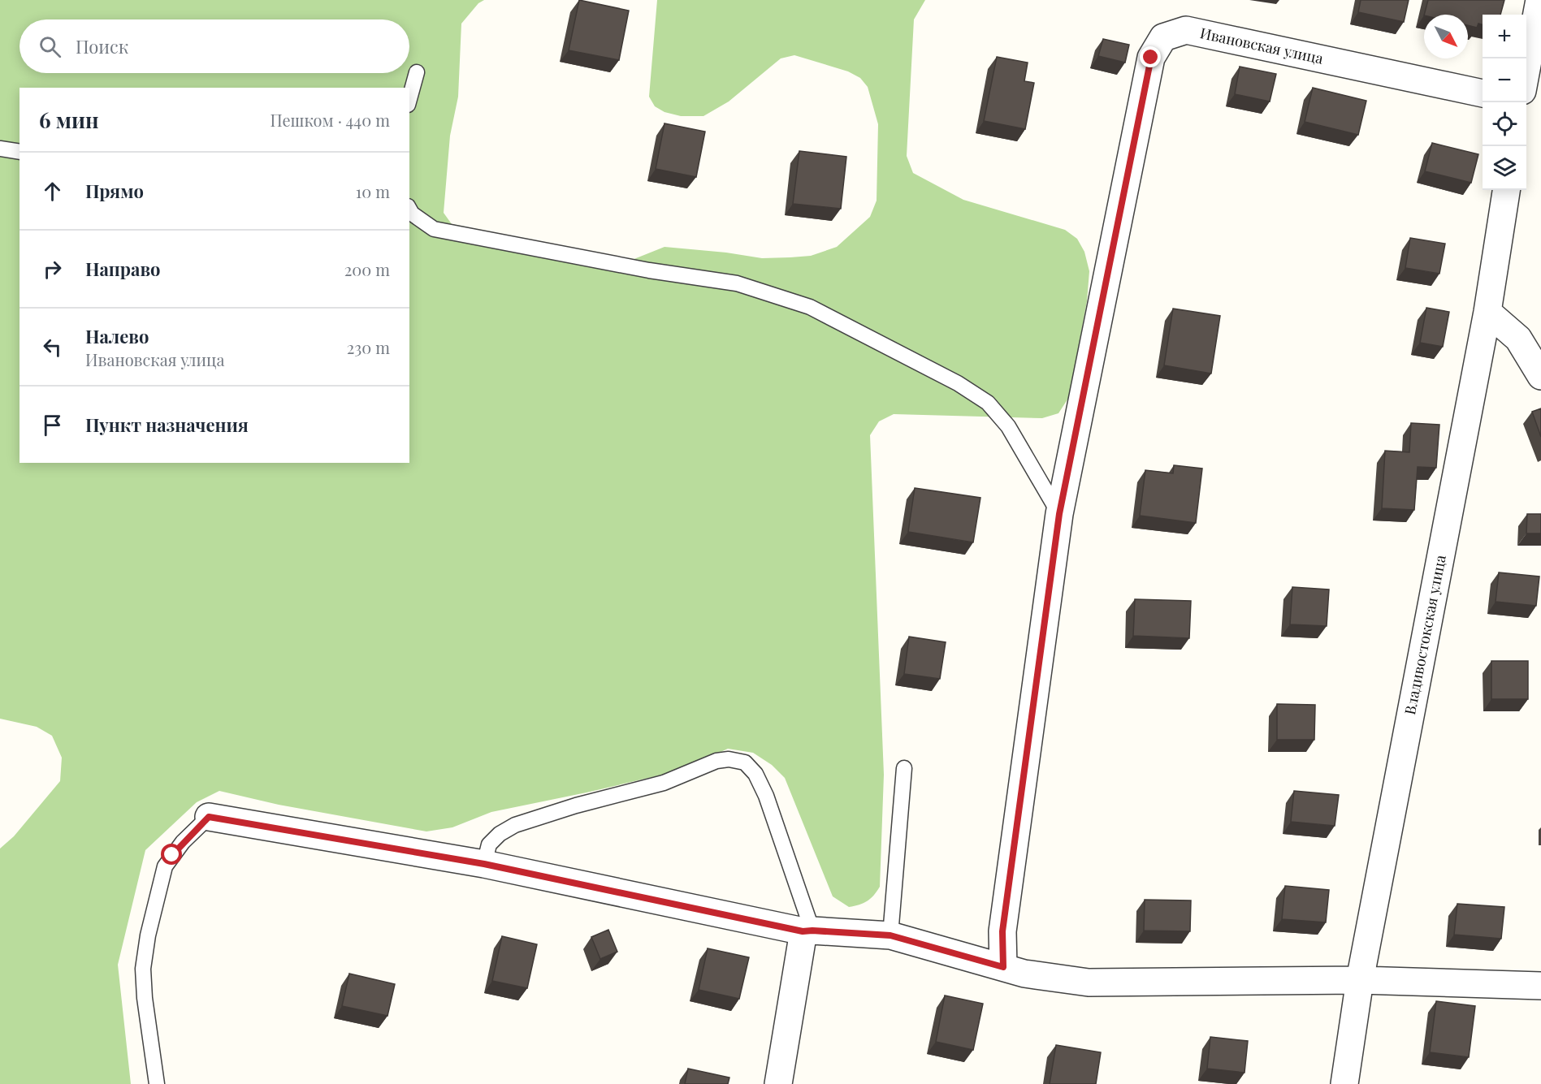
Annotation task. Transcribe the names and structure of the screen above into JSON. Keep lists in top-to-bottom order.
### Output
{
  "streets": {
    "street": ["Ивановская улица", "Владивостокская улица"]
  },
  "north": "bottom right",
  "page": {
    "map_buttons": ["+", "−"],
    "search": "Поиск",
    "heading": ["6 мин", "Пешком · 440 m"],
    "list": [
      ["Прямо", "10 m"],
      ["Направо", "200 m"],
      ["Налево", "Ивановская улица", "230 m"],
      "Пункт назначения"
    ]
  }
}
